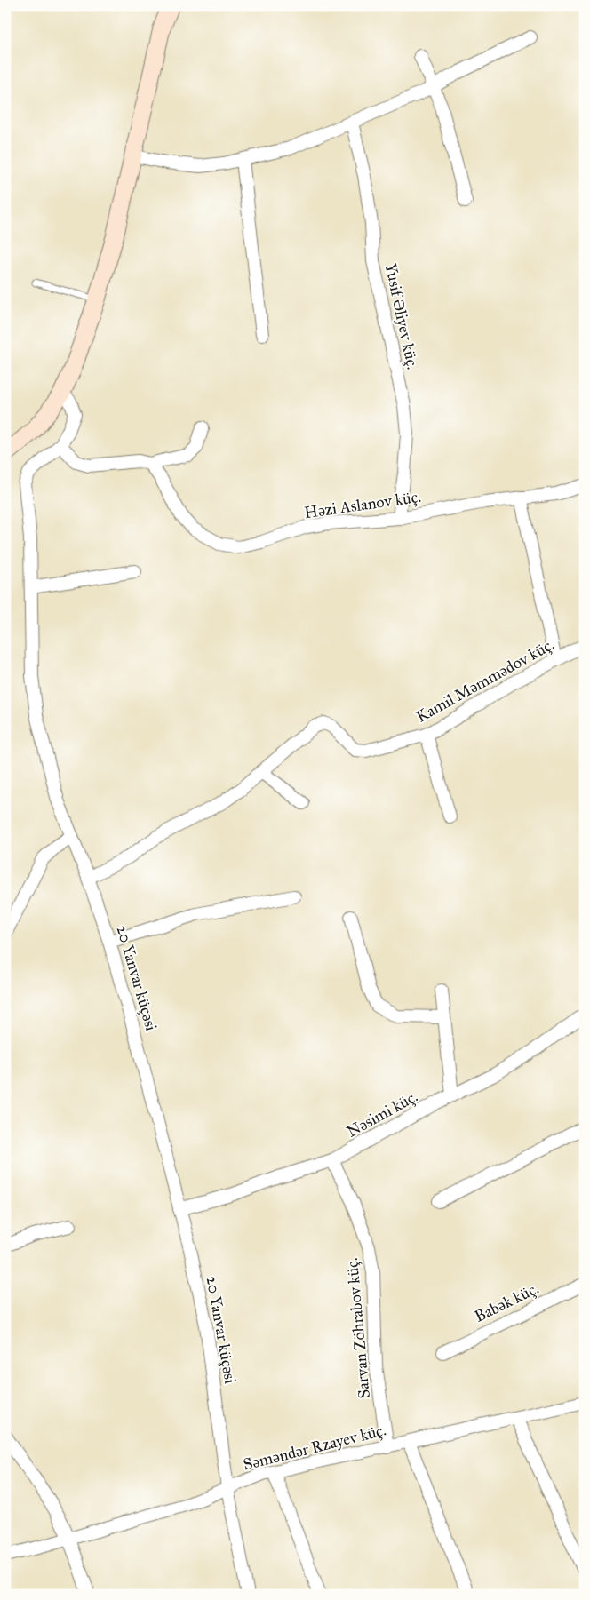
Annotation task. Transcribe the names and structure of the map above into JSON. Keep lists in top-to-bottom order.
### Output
{
  "streets": {
    "street": [
      "Yusif Əliyev küç.",
      "Həzi Aslanov küç.",
      "Kamil Məmmədov küç.",
      "20 Yanvar küçəsi",
      "Nəsimi küç.",
      "Babək küç.",
      "Sarvan Zöhrabov küç.",
      "Səməndər Rzayev küç."
    ]
  },
  "crossings": [
    ["Yusif Əliyev küç.", "Həzi Aslanov küç."],
    ["Kamil Məmmədov küç.", "20 Yanvar küçəsi"],
    ["20 Yanvar küçəsi", "Nəsimi küç."],
    ["20 Yanvar küçəsi", "Səməndər Rzayev küç."],
    ["Nəsimi küç.", "Sarvan Zöhrabov küç."],
    ["Sarvan Zöhrabov küç.", "Səməndər Rzayev küç."]
  ]
}
